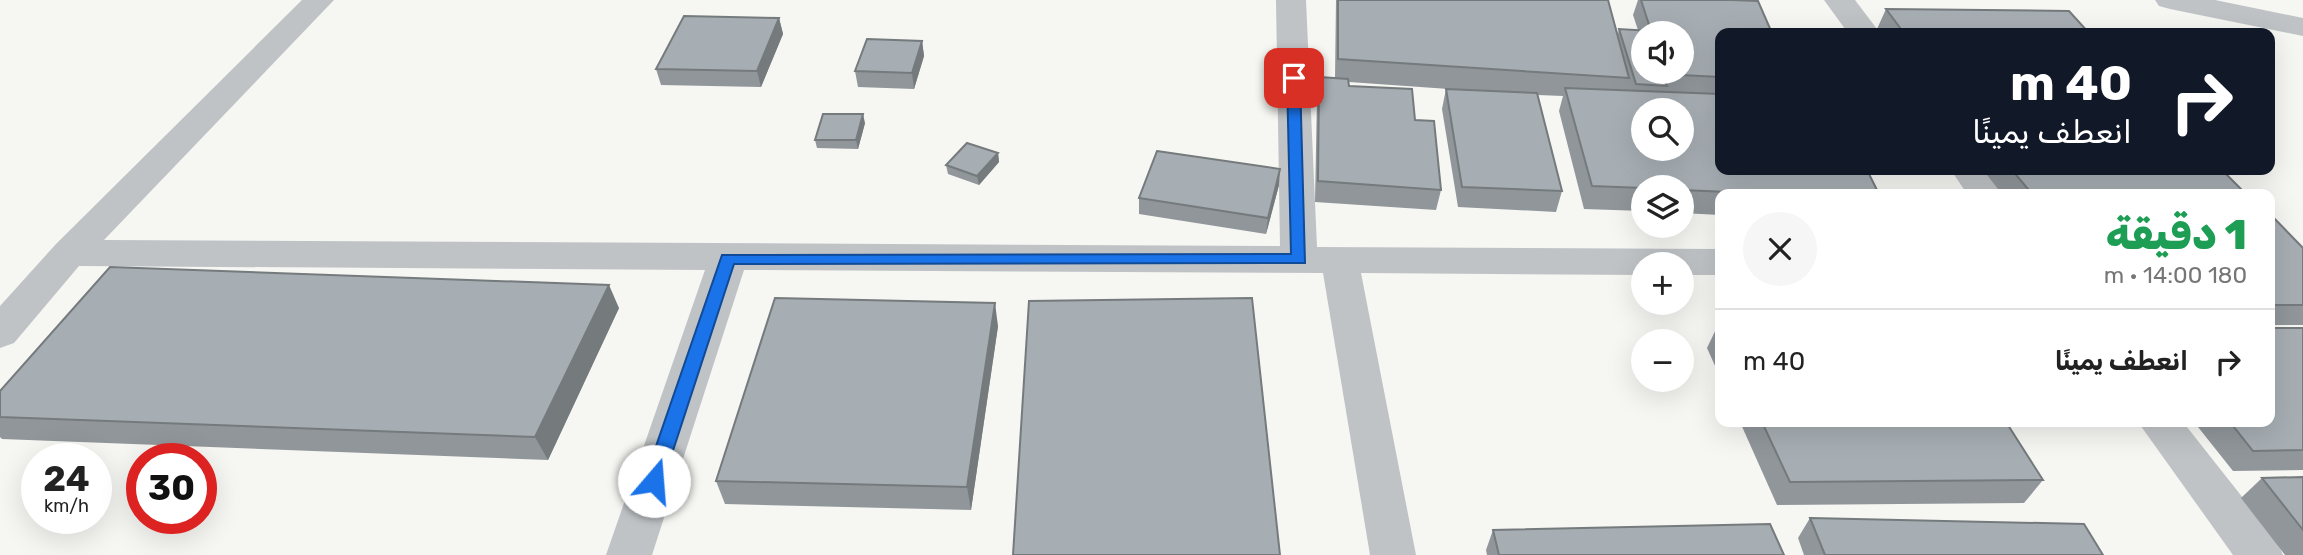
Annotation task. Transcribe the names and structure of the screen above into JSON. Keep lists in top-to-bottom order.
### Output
{
  "page": {
    "map_buttons": ["+", "−"],
    "turn": ["40 m", "انعطف يمينًا"],
    "heading": ["1 دقيقة", "180 m · 14:00"],
    "list": [
      {
        "name": "انعطف يمينًا",
        "value": "40 m"
      }
    ],
    "speed": "24 km/h",
    "limit": "30"
  }
}
